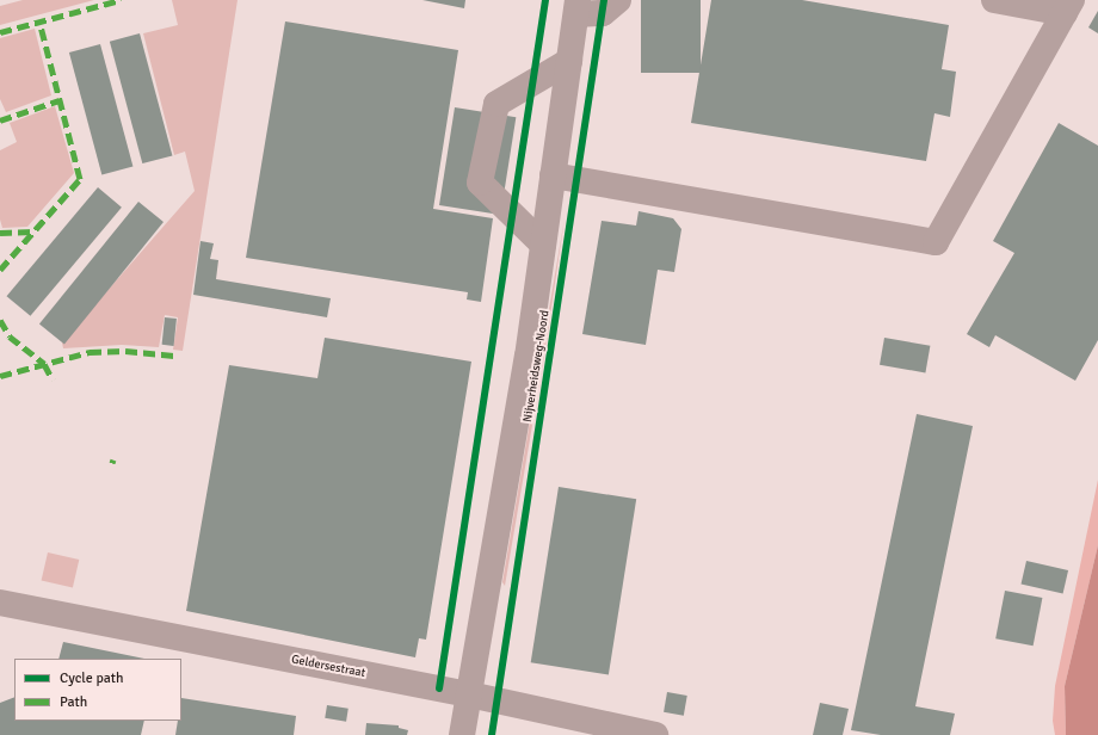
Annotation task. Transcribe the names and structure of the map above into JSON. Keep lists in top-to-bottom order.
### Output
{
  "streets": {
    "street": ["Nijverheidsweg-Noord", "Geldersestraat"]
  },
  "crossings": [
    ["Nijverheidsweg-Noord", "Geldersestraat"]
  ],
  "legend": ["Cycle path", "Path"]
}
